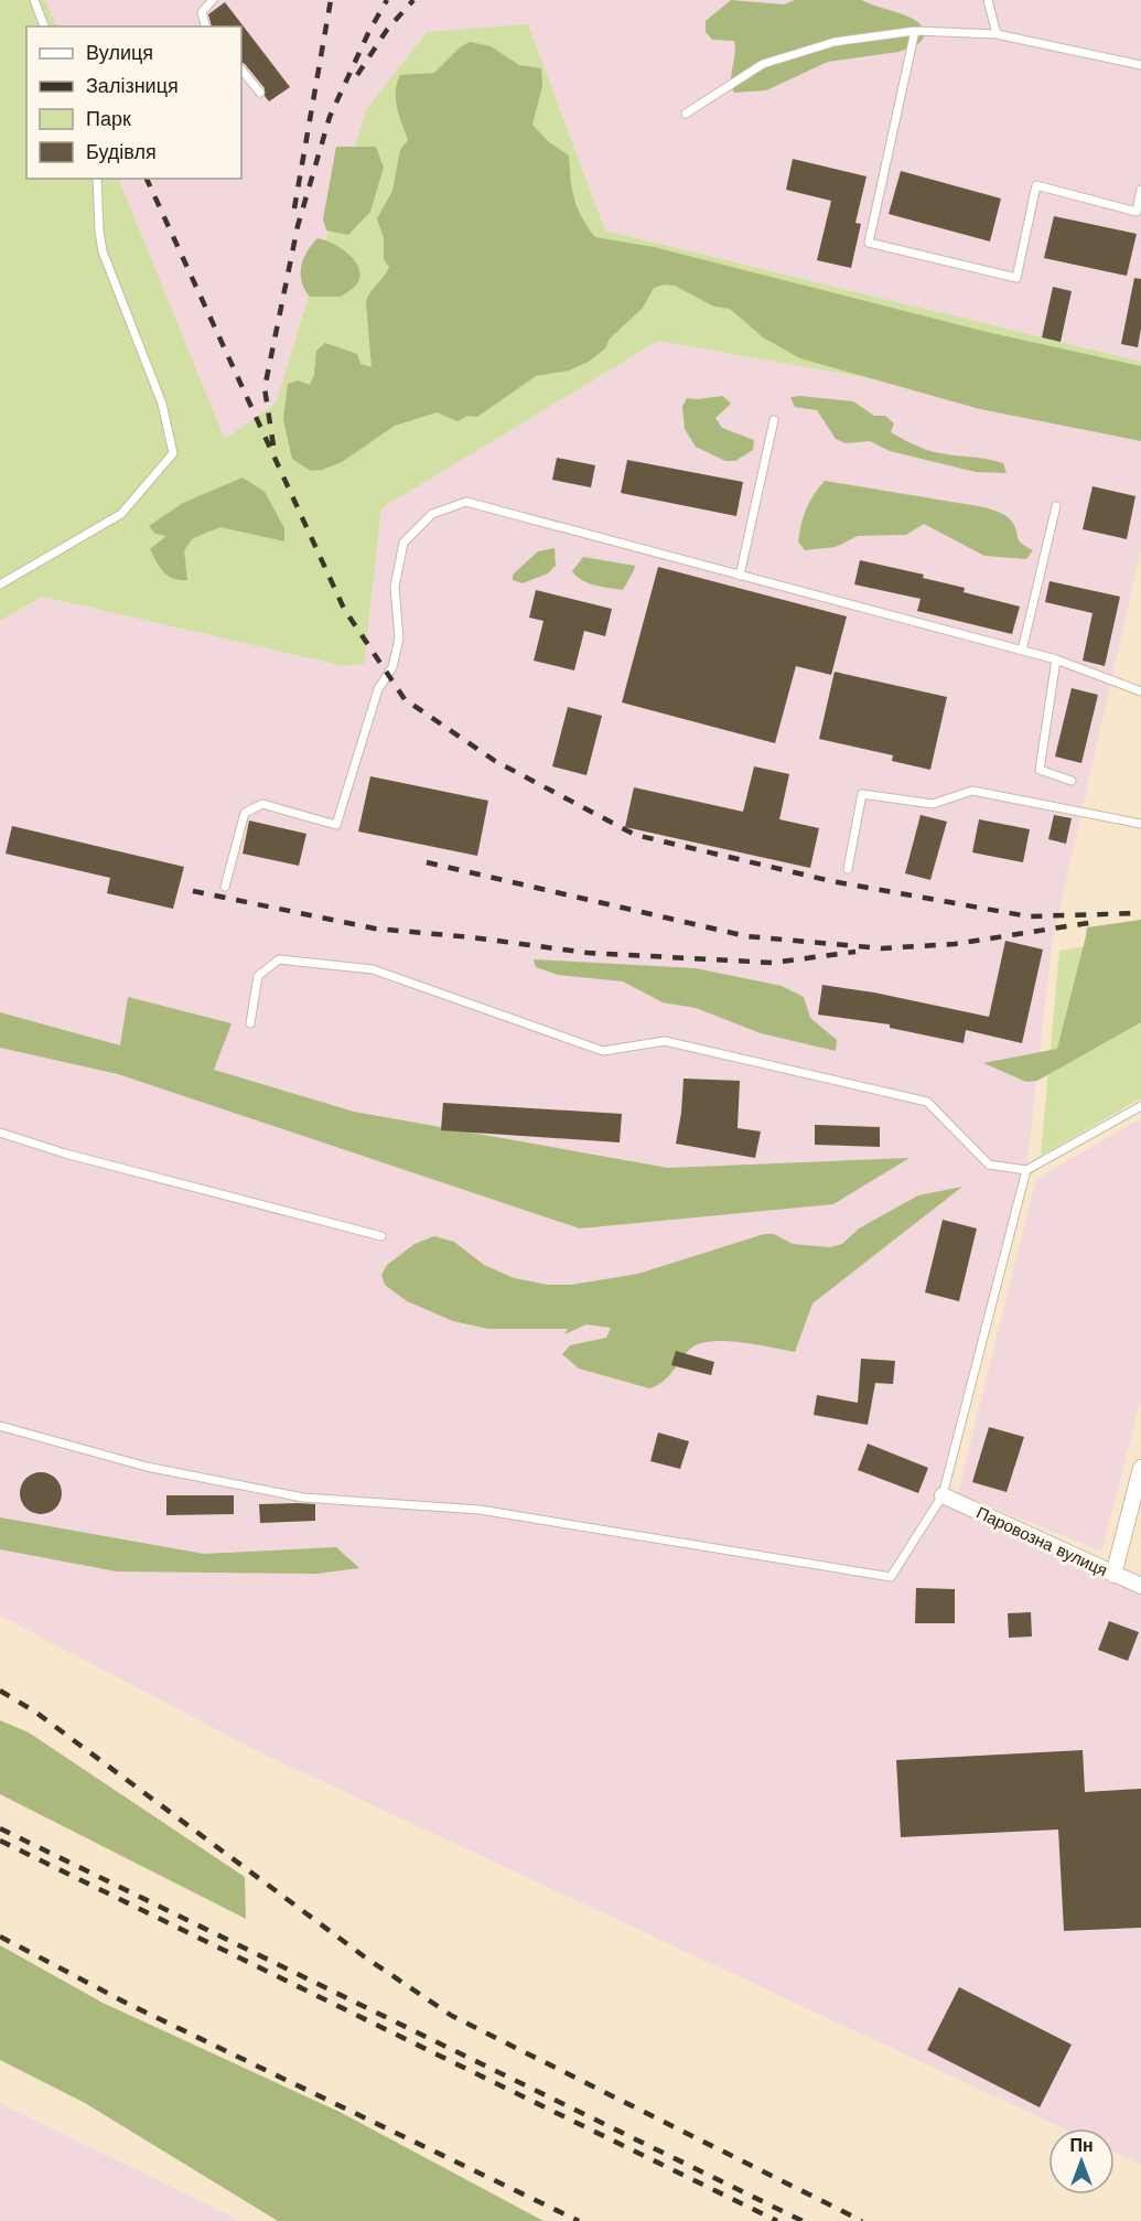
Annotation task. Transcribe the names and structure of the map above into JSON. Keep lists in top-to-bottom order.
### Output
{
  "streets": {
    "street": ["Паровозна вулиця"]
  },
  "legend": [
    "Вулиця",
    "Залізниця",
    "Парк",
    "Будівля"
  ],
  "north": "top"
}
